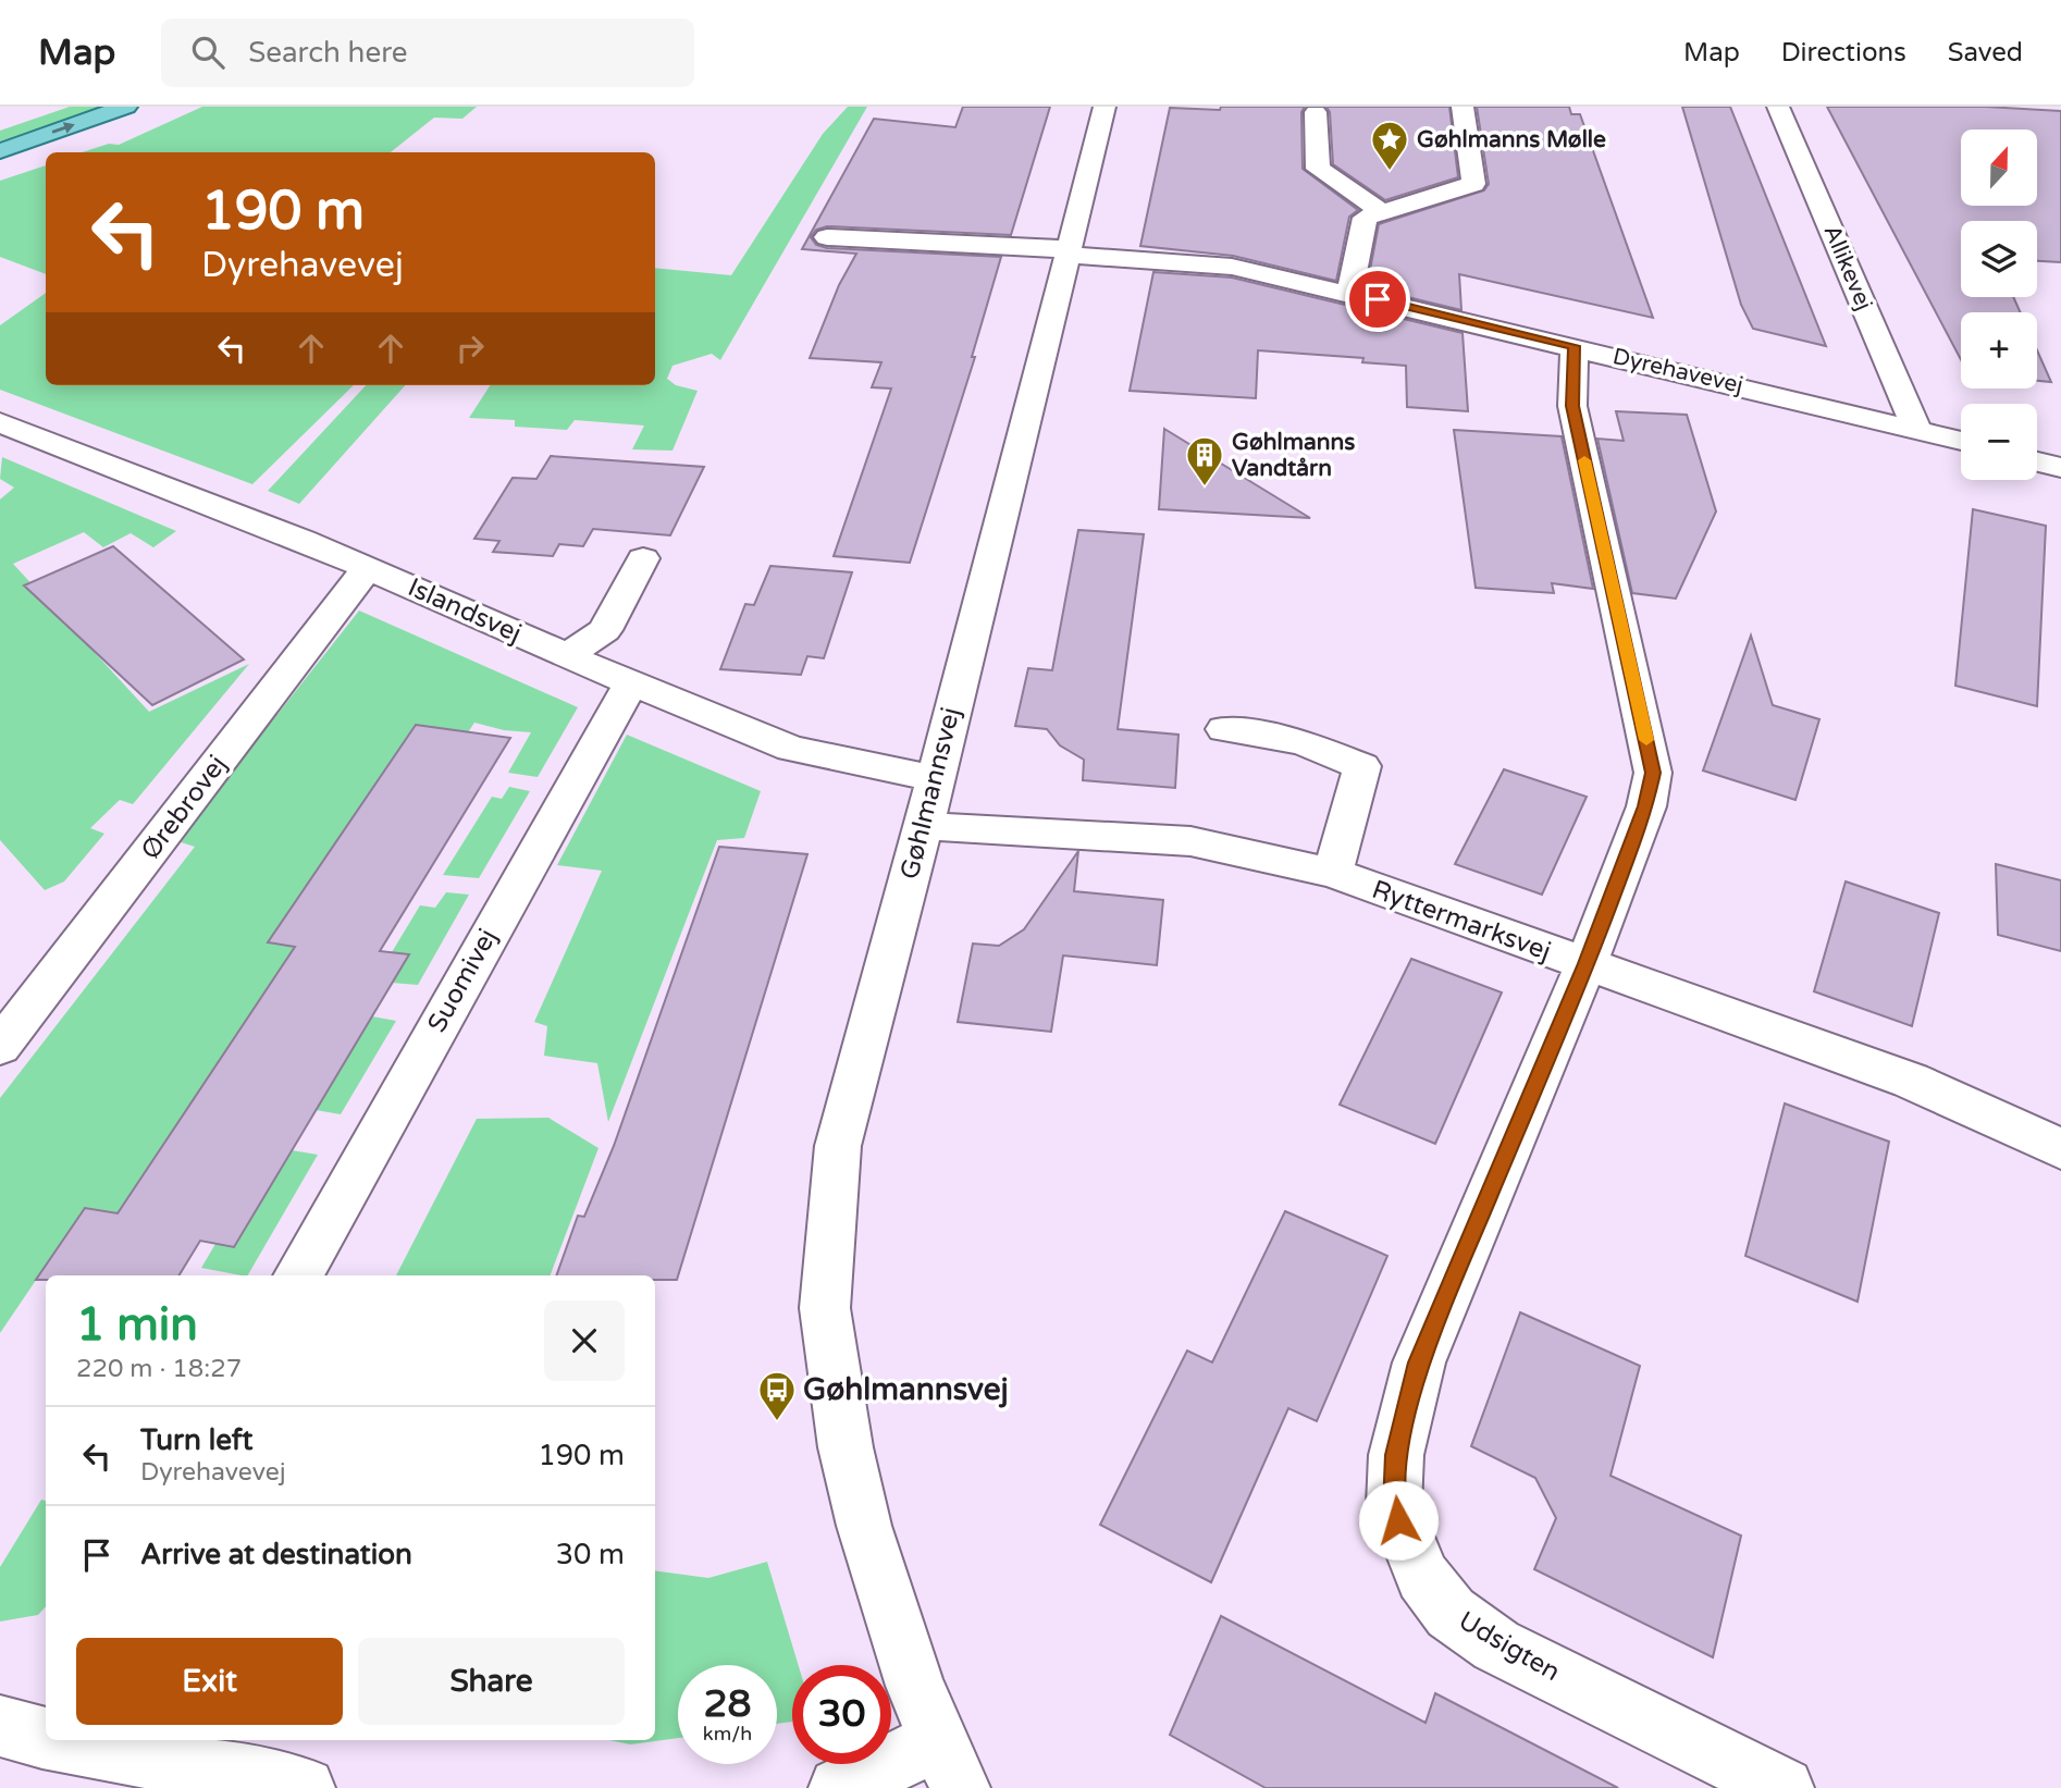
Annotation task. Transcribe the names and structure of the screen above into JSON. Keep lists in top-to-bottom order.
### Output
{
  "streets": {
    "street": [
      "Allikevej",
      "Dyrehavevej",
      "Islandsvej",
      "Gøhlmannsvej",
      "Ørebrovej",
      "Ryttermarksvej",
      "Suomivej",
      "Udsigten"
    ]
  },
  "crossings": [
    ["Allikevej", "Dyrehavevej"],
    ["Dyrehavevej", "Gøhlmannsvej"],
    ["Dyrehavevej", "Udsigten"],
    ["Islandsvej", "Gøhlmannsvej"],
    ["Islandsvej", "Ørebrovej"],
    ["Islandsvej", "Suomivej"],
    ["Gøhlmannsvej", "Ryttermarksvej"],
    ["Ryttermarksvej", "Udsigten"]
  ],
  "places": {
    "place": ["Gøhlmanns Mølle"],
    "building": ["Gøhlmanns Vandtårn"],
    "bus stop": ["Gøhlmannsvej"]
  },
  "north": "top",
  "page": {
    "header": "Map",
    "search": "Search here",
    "nav": ["Map", "Directions", "Saved"],
    "map_buttons": ["+", "−"],
    "turn": ["190 m", "Dyrehavevej"],
    "heading": ["1 min", "220 m · 18:27"],
    "list": [
      {
        "name": "Turn left",
        "note": "Dyrehavevej",
        "value": "190 m"
      },
      {
        "name": "Arrive at destination",
        "value": "30 m"
      }
    ],
    "buttons": ["Exit", "Share"],
    "speed": "28 km/h",
    "limit": "30"
  }
}
